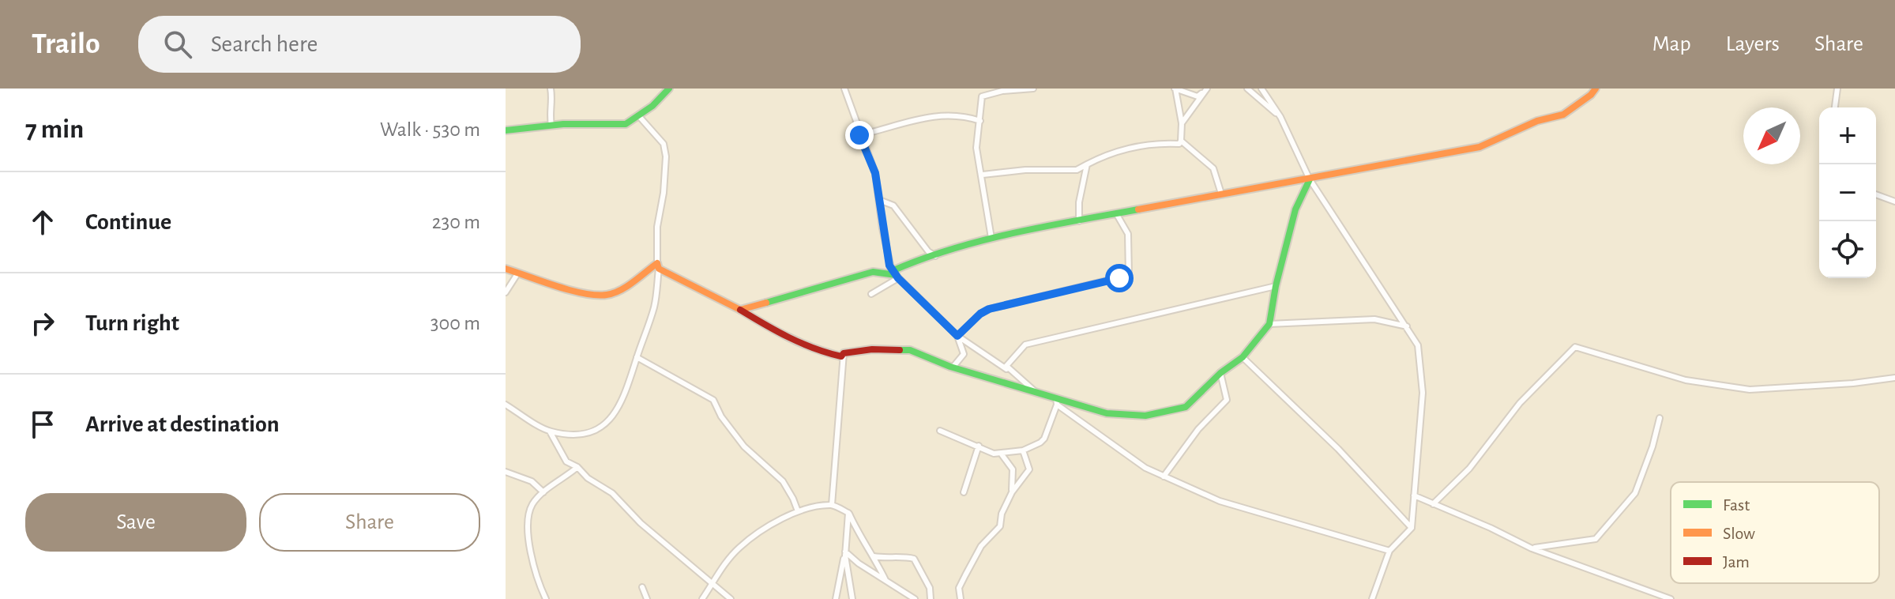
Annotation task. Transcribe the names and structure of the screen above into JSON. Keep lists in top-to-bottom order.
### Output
{
  "legend": ["Fast", "Slow", "Jam"],
  "north": "bottom left",
  "page": {
    "header": "Trailo",
    "search": "Search here",
    "nav": ["Map", "Layers", "Share"],
    "heading": ["7 min", "Walk · 530 m"],
    "map_buttons": ["+", "−"],
    "list": [
      ["Continue", "230 m"],
      ["Turn right", "300 m"],
      "Arrive at destination"
    ],
    "buttons": ["Save", "Share"]
  }
}
